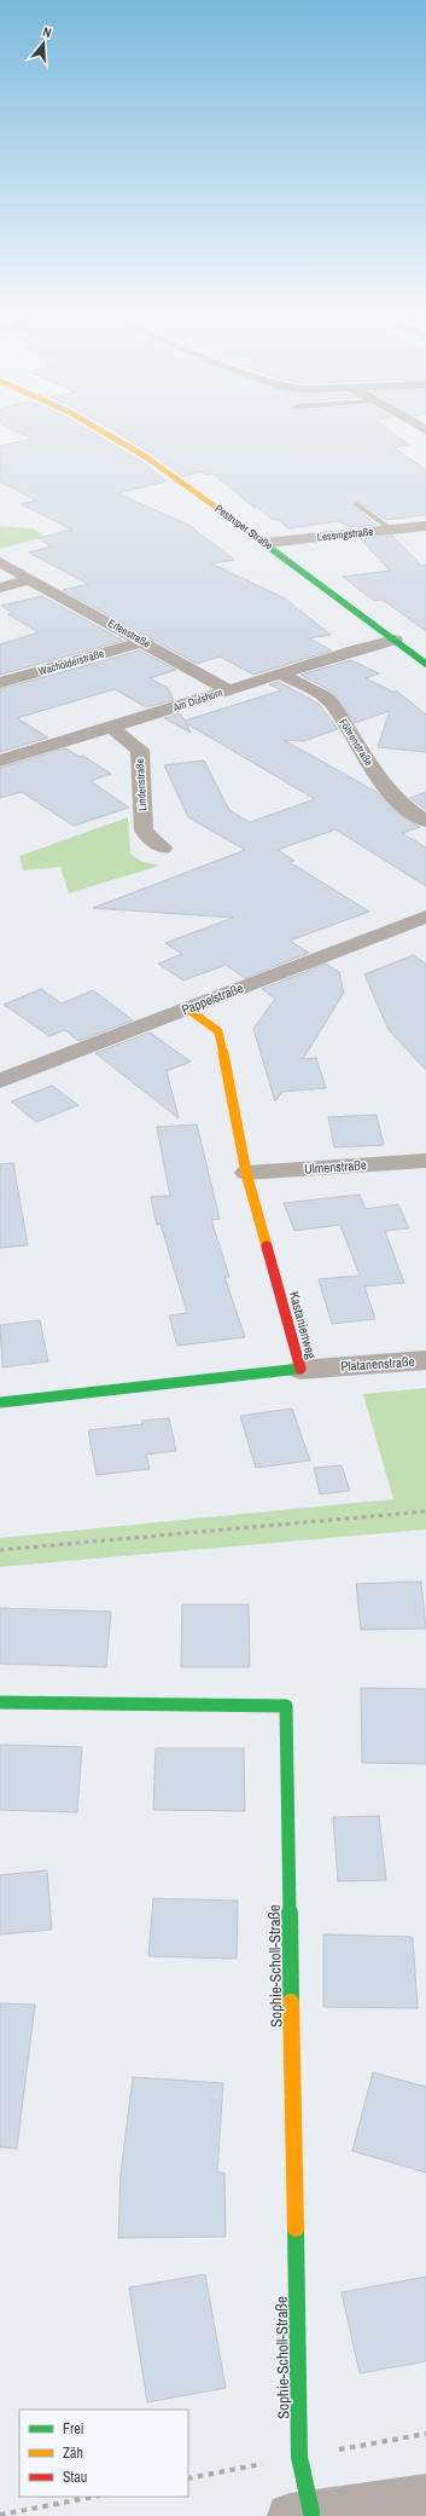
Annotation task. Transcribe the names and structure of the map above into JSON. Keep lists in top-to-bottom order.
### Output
{
  "streets": {
    "street": [
      "Pestruper Straße",
      "Lessingstraße",
      "Erlenstraße",
      "Wacholderstraße",
      "Am Dulshorn",
      "Föhrenstraße",
      "Lindenstraße",
      "Pappelstraße",
      "Ulmenstraße",
      "Kastanienweg",
      "Platanenstraße",
      "Sophie-Scholl-Straße"
    ]
  },
  "crossings": [
    ["Pestruper Straße", "Lessingstraße"],
    ["Pestruper Straße", "Am Dulshorn"],
    ["Erlenstraße", "Wacholderstraße"],
    ["Erlenstraße", "Am Dulshorn"],
    ["Am Dulshorn", "Föhrenstraße"],
    ["Am Dulshorn", "Lindenstraße"],
    ["Pappelstraße", "Kastanienweg"],
    ["Ulmenstraße", "Kastanienweg"],
    ["Kastanienweg", "Platanenstraße"]
  ],
  "legend": ["Frei", "Zäh", "Stau"],
  "north": "top"
}
